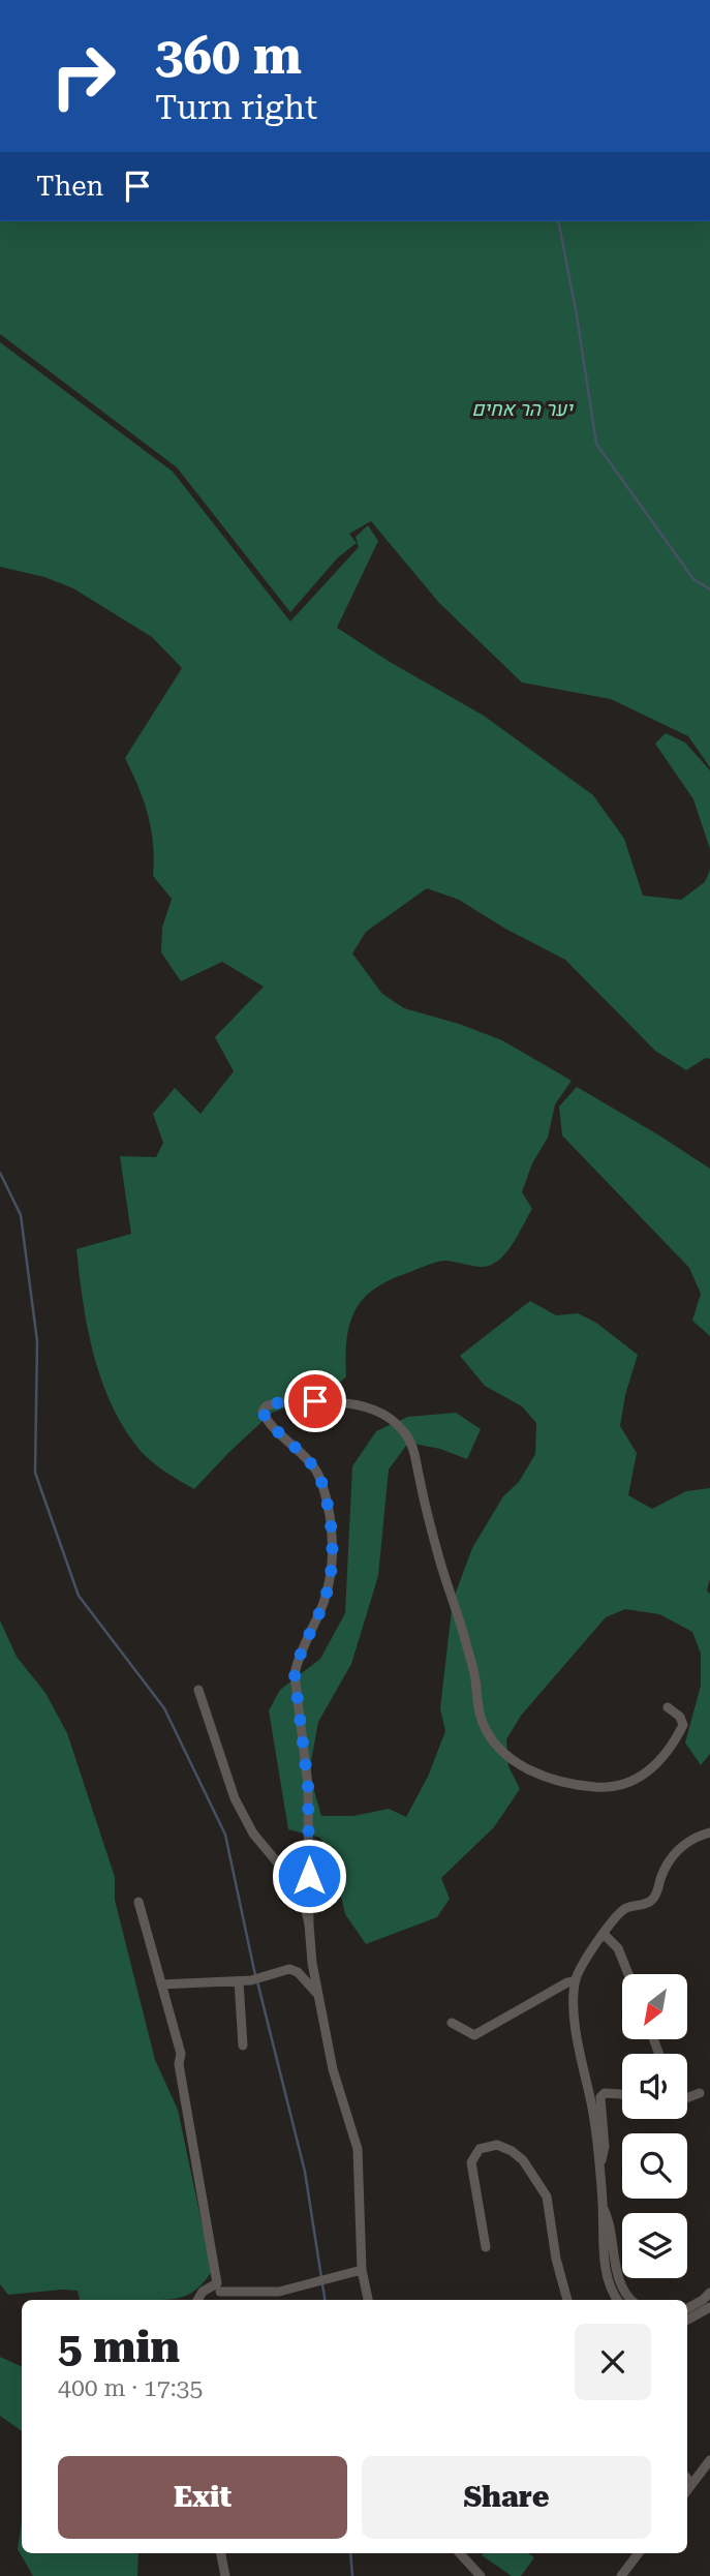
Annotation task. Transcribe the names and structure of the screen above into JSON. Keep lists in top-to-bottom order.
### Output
{
  "parks": ["יער הר אחים"],
  "north": "bottom left",
  "page": {
    "turn": ["360 m", "Turn right"],
    "then": "Then",
    "heading": ["5 min", "400 m · 17:35"],
    "buttons": ["Exit", "Share"]
  }
}
